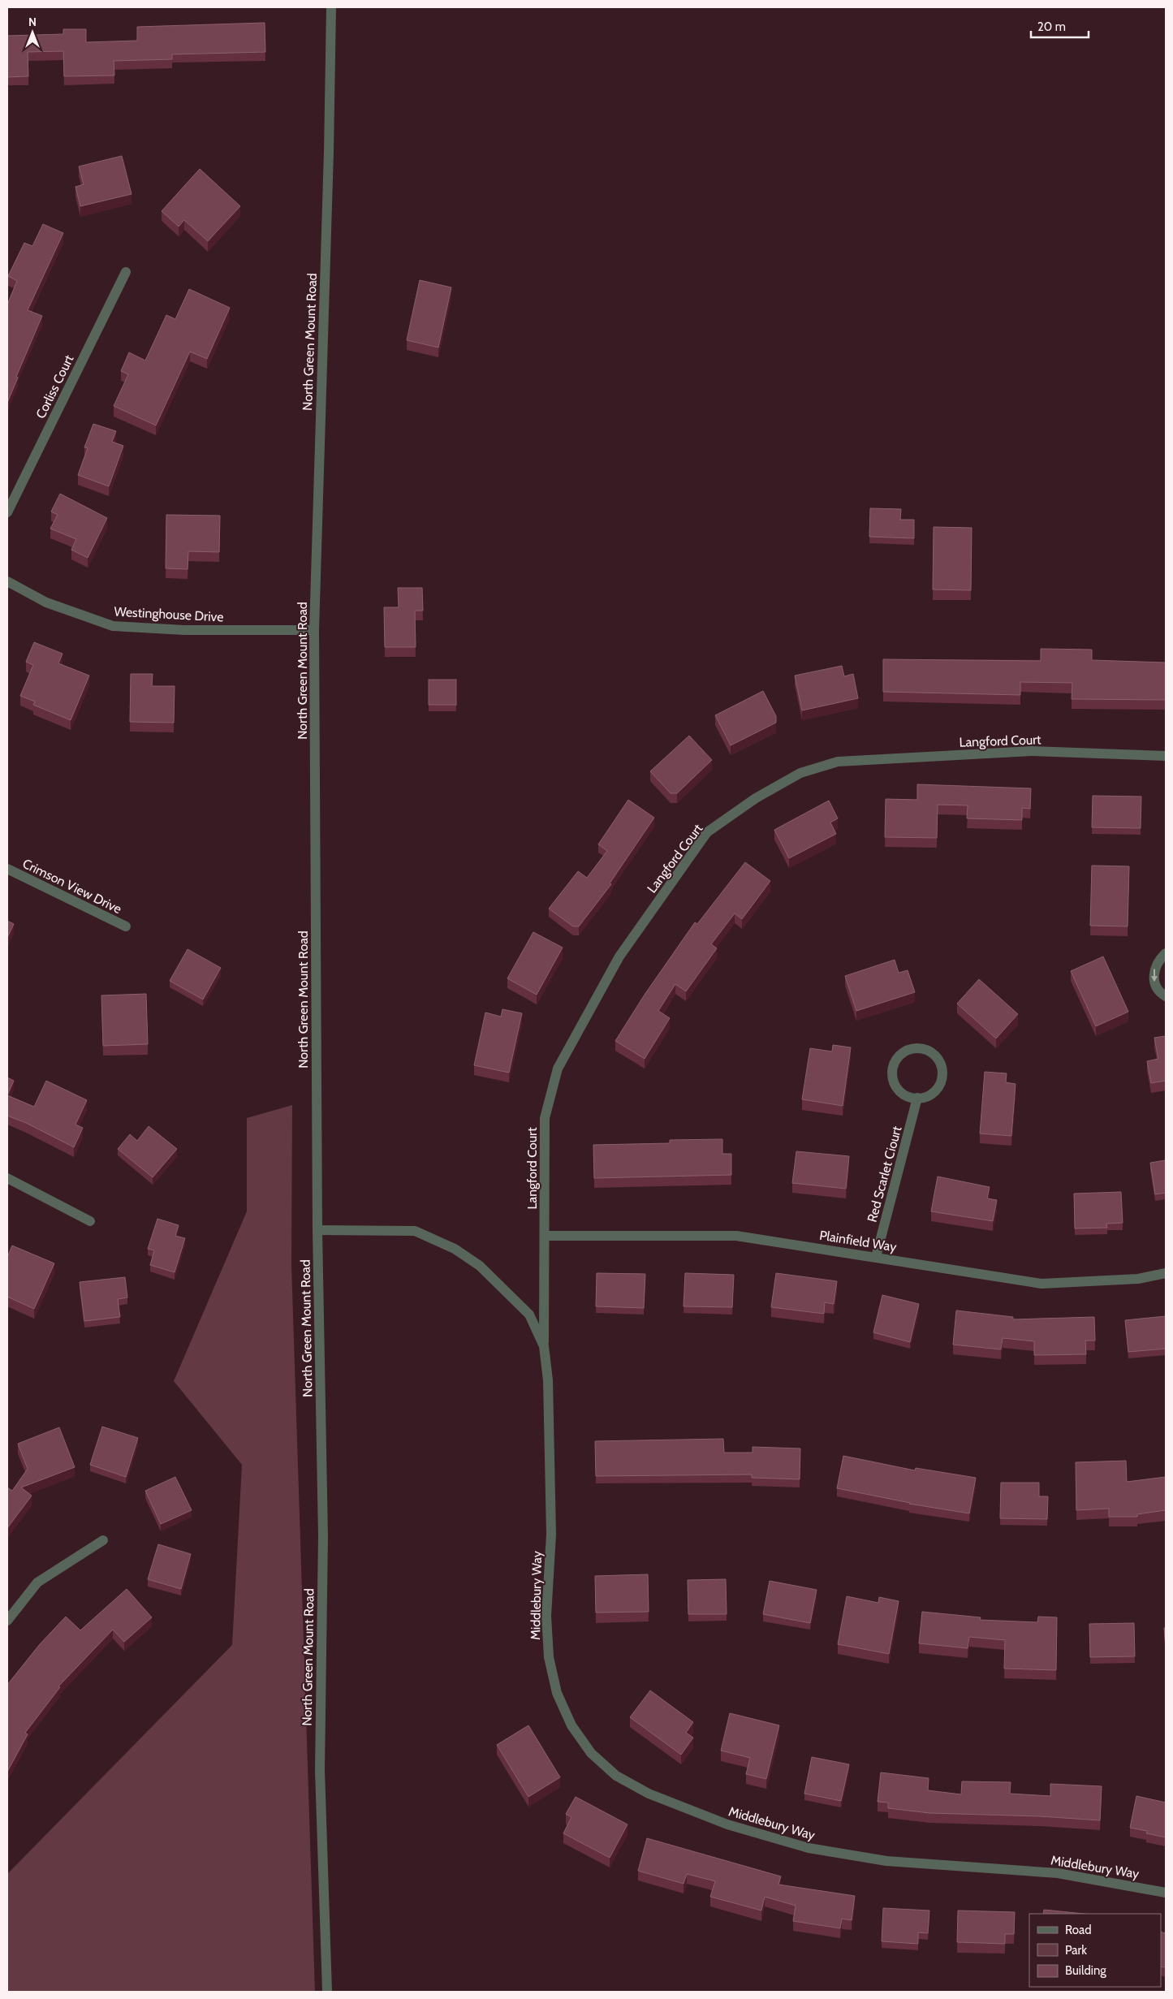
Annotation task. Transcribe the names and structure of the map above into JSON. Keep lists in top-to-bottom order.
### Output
{
  "streets": {
    "street": [
      "North Green Mount Road",
      "Corliss Court",
      "Westinghouse Drive",
      "Langford Court",
      "Crimson View Drive",
      "Red Scarlet Ciourt",
      "Plainfield Way",
      "Middlebury Way"
    ]
  },
  "crossings": [
    ["North Green Mount Road", "Westinghouse Drive"],
    ["North Green Mount Road", "Middlebury Way"],
    ["Langford Court", "Plainfield Way"],
    ["Langford Court", "Middlebury Way"],
    ["Red Scarlet Ciourt", "Plainfield Way"]
  ],
  "legend": ["Road", "Park", "Building"],
  "scale_bar": "20 m",
  "north": "top"
}
